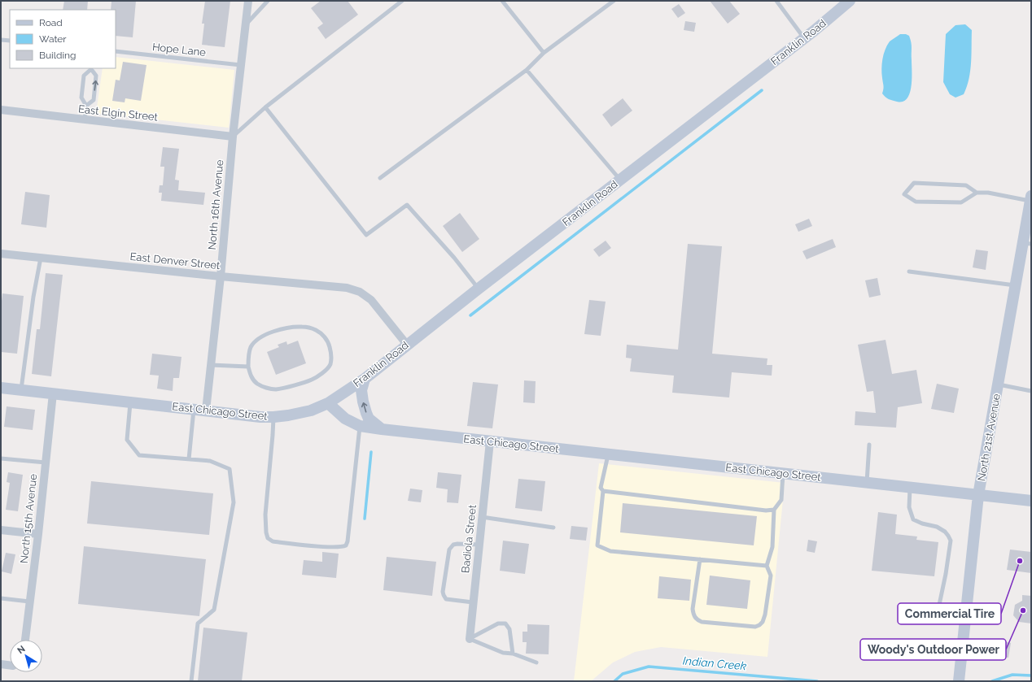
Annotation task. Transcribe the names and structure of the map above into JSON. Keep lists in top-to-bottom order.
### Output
{
  "streets": {
    "street": [
      "Franklin Road",
      "East Elgin Street",
      "North 16th Avenue",
      "East Denver Street",
      "East Chicago Street",
      "North 21st Avenue",
      "North 15th Avenue",
      "Badiola Street"
    ],
    "lane": ["Hope Lane"]
  },
  "crossings": [
    ["Franklin Road", "East Denver Street"],
    ["Franklin Road", "East Chicago Street"],
    ["Hope Lane", "North 16th Avenue"],
    ["East Elgin Street", "North 16th Avenue"],
    ["North 16th Avenue", "East Denver Street"],
    ["North 16th Avenue", "East Chicago Street"],
    ["East Chicago Street", "North 21st Avenue"],
    ["East Chicago Street", "North 15th Avenue"],
    ["East Chicago Street", "Badiola Street"]
  ],
  "water": ["Indian Creek"],
  "places": ["Commercial Tire", "Woody's Outdoor Power"],
  "legend": ["Road", "Water", "Building"],
  "north": "top left"
}
